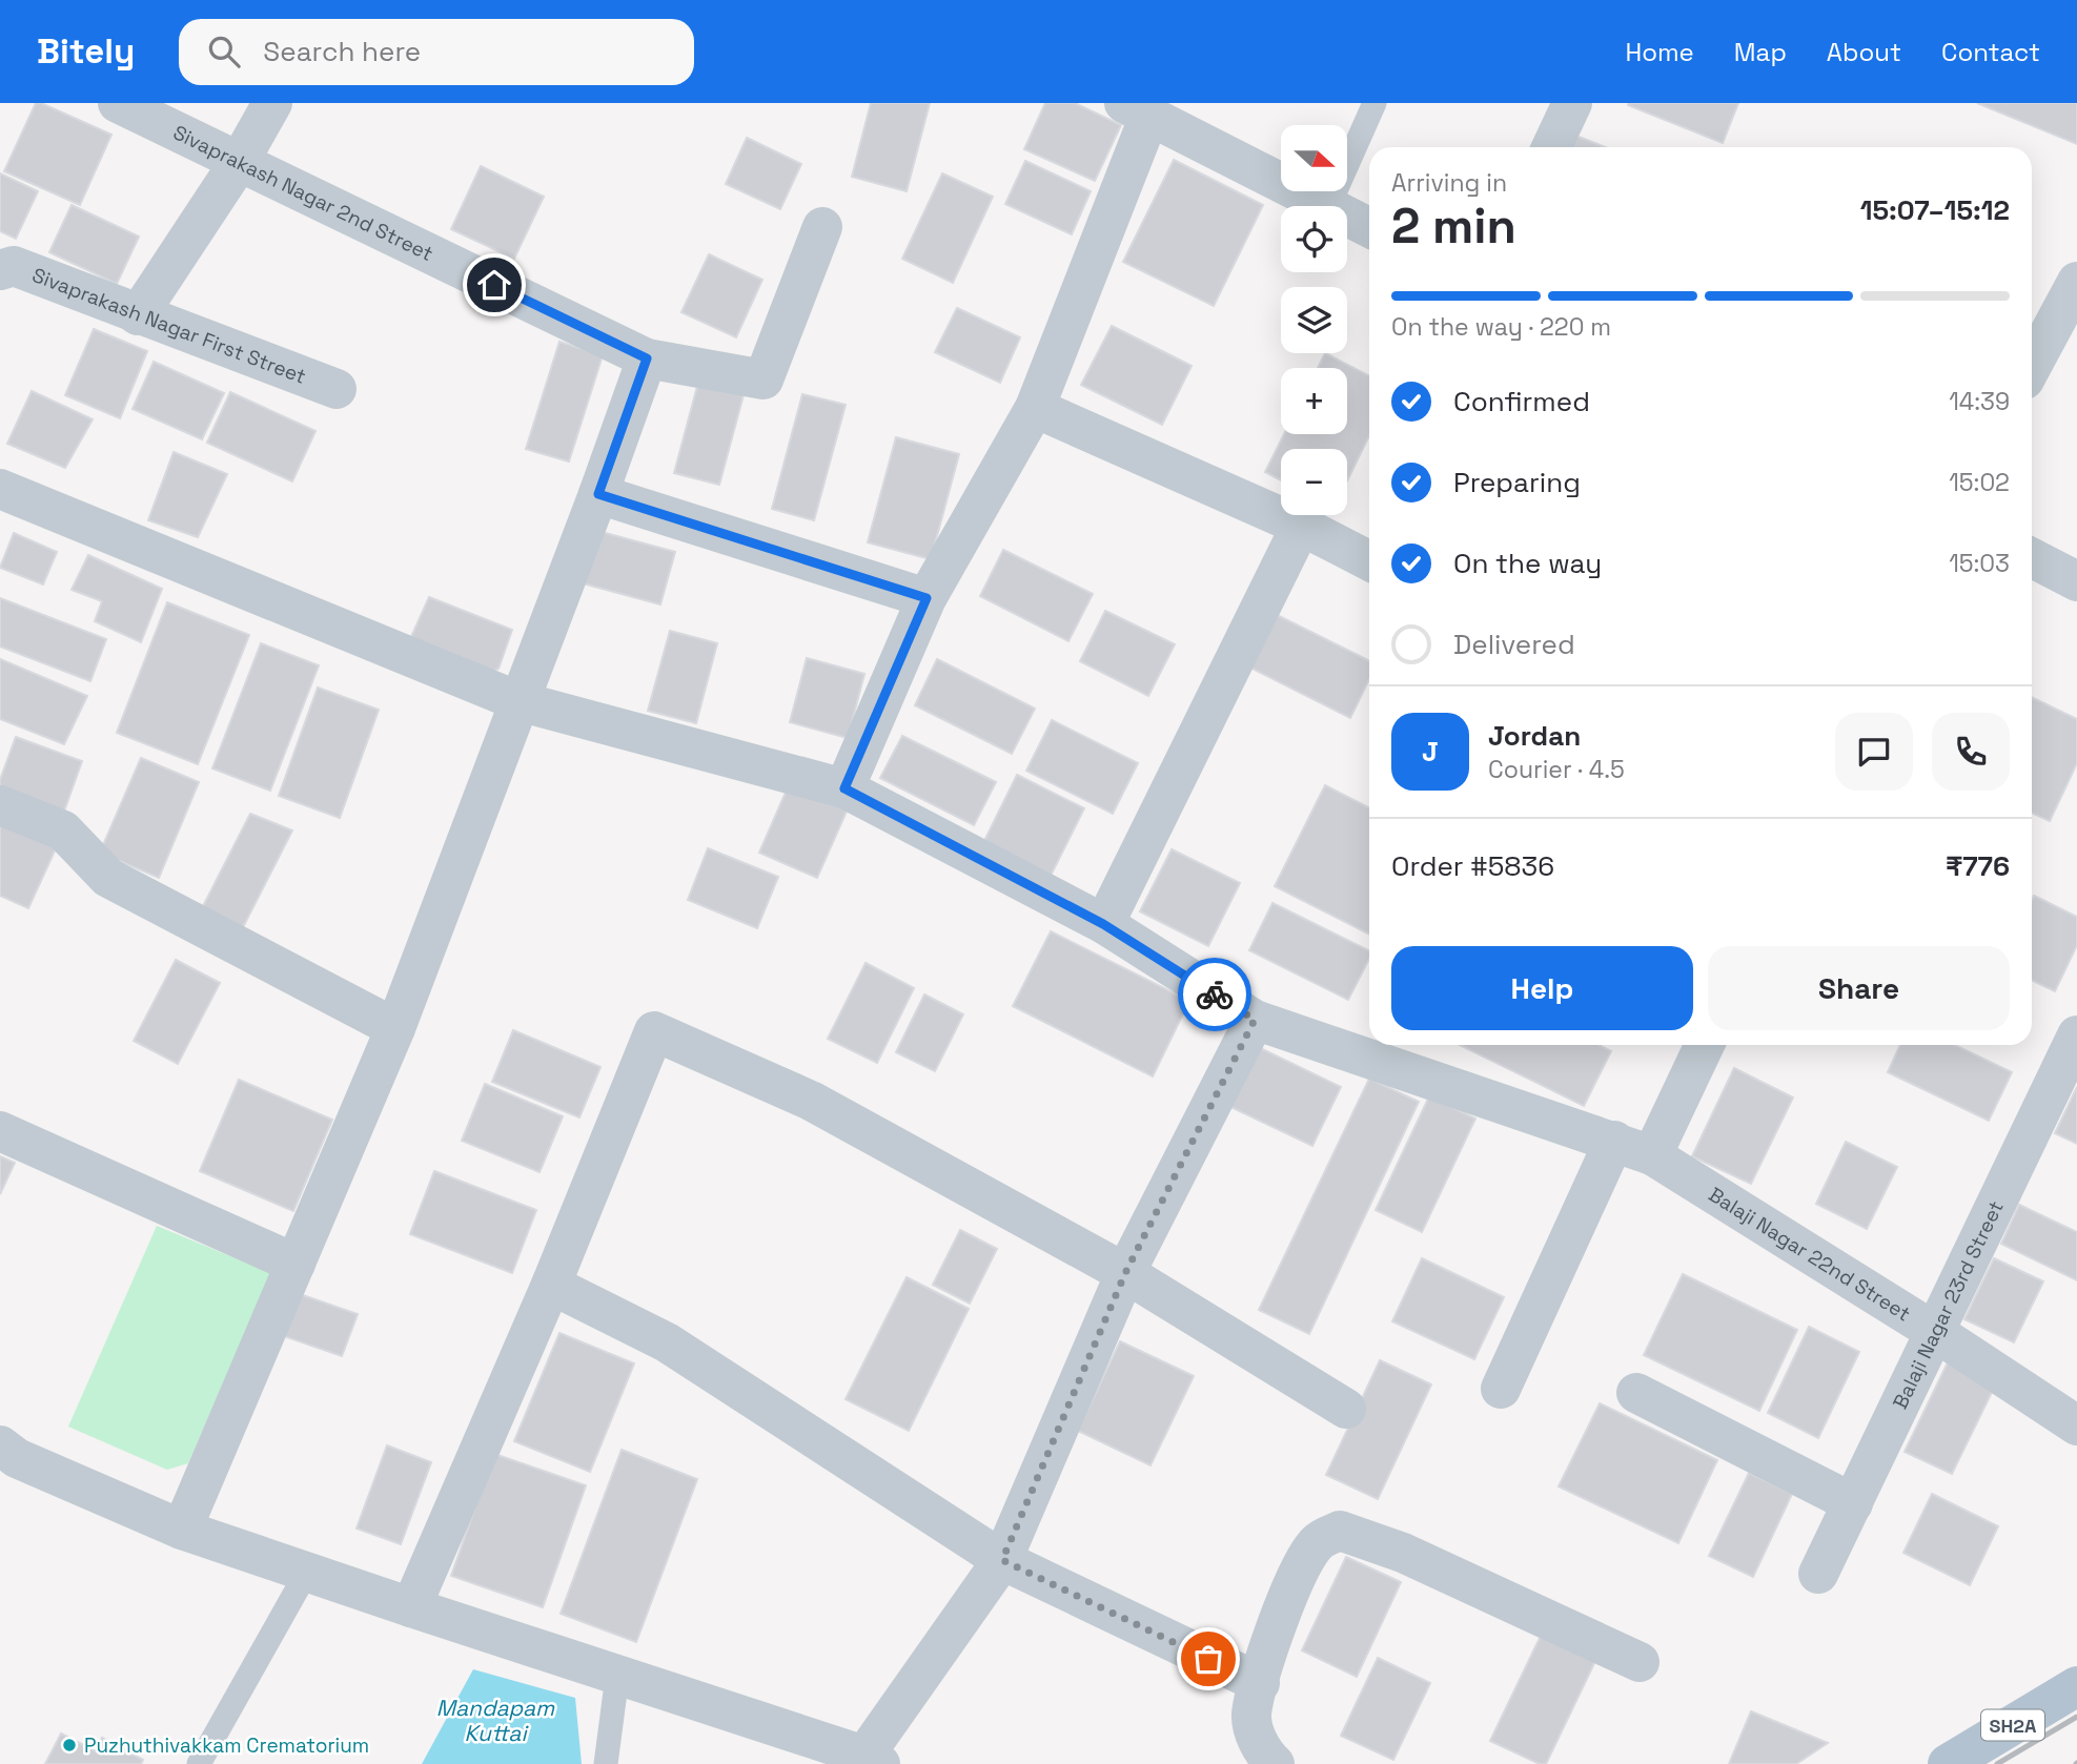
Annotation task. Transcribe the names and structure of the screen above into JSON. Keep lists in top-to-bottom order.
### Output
{
  "streets": {
    "main road": ["SH2A"],
    "street": [
      "Sivaprakash Nagar 2nd Street",
      "Sivaprakash Nagar First Street",
      "Balaji Nagar 22nd Street",
      "Balaji Nagar 23rd Street"
    ]
  },
  "crossings": [
    ["Balaji Nagar 22nd Street", "Balaji Nagar 23rd Street"]
  ],
  "water": ["Mandapam Kuttai"],
  "places": ["Puzhuthivakkam Crematorium"],
  "north": "right",
  "page": {
    "header": "Bitely",
    "search": "Search here",
    "nav": [
      "Home",
      "Map",
      "About",
      "Contact"
    ],
    "map_buttons": ["+", "−"],
    "heading": ["2 min", "Arriving in", "15:07–15:12"],
    "panel": [
      "Jordan",
      "Courier · 4.5",
      "Order #5836",
      "₹776"
    ],
    "bar": "On the way · 220 m",
    "list": [
      ["Confirmed", "14:39"],
      ["Preparing", "15:02"],
      ["On the way", "15:03"],
      "Delivered"
    ],
    "round": "J",
    "buttons": ["Help", "Share"]
  }
}
